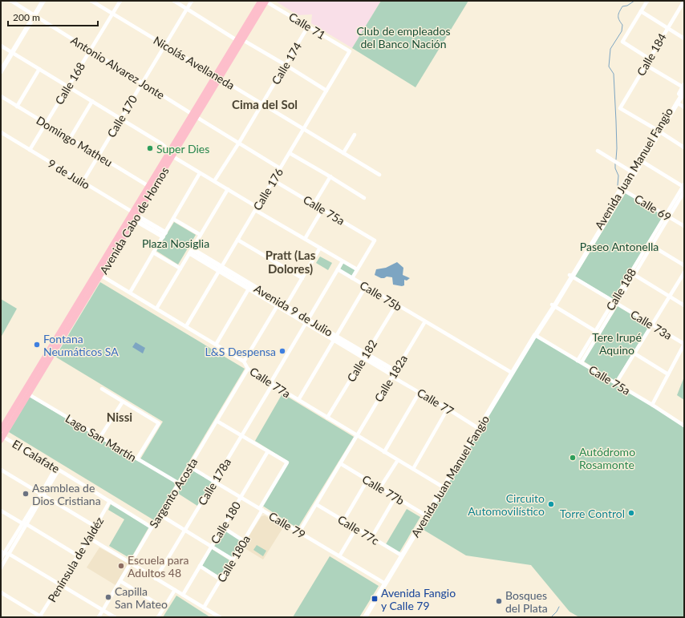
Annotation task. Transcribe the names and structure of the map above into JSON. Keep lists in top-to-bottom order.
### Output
{
  "streets": {
    "main road": ["Avenida Juan Manuel Fangio", "Avenida Cabo de Hornos", "Avenida 9 de Julio"],
    "street": [
      "Calle 71",
      "Calle 184",
      "Nicolás Avellaneda",
      "Calle 174",
      "Antonio Alvarez Jonte",
      "Calle 168",
      "Calle 170",
      "Domingo Matheu",
      "9 de Julio",
      "Calle 176",
      "Calle 69",
      "Calle 75a",
      "Calle 188",
      "Calle 75b",
      "Calle 73a",
      "Calle 182",
      "Calle 182a",
      "Calle 77a",
      "Calle 77",
      "Lago San Martín",
      "El Calafate",
      "Calle 178a",
      "Calle 77b",
      "Sargento Acosta",
      "Calle 180",
      "Calle 79",
      "Calle 77c",
      "Calle 180a",
      "Península de Valdéz"
    ]
  },
  "crossings": [
    ["Calle 71", "Calle 174"],
    ["Calle 71", "Calle 176"],
    ["Calle 71", "Avenida Cabo de Hornos"],
    ["Calle 184", "Avenida Juan Manuel Fangio"],
    ["Nicolás Avellaneda", "Calle 174"],
    ["Nicolás Avellaneda", "Calle 168"],
    ["Nicolás Avellaneda", "Calle 170"],
    ["Nicolás Avellaneda", "Calle 176"],
    ["Nicolás Avellaneda", "Avenida Cabo de Hornos"],
    ["Calle 174", "Antonio Alvarez Jonte"],
    ["Calle 174", "Calle 75b"],
    ["Antonio Alvarez Jonte", "Calle 168"],
    ["Antonio Alvarez Jonte", "Calle 170"],
    ["Antonio Alvarez Jonte", "Calle 176"],
    ["Antonio Alvarez Jonte", "Avenida Cabo de Hornos"],
    ["Calle 168", "Domingo Matheu"],
    ["Calle 168", "9 de Julio"],
    ["Calle 168", "Calle 75b"],
    ["Calle 170", "Domingo Matheu"],
    ["Calle 170", "9 de Julio"],
    ["Calle 170", "Calle 75b"],
    ["Domingo Matheu", "Avenida Cabo de Hornos"],
    ["Avenida Juan Manuel Fangio", "Calle 69"],
    ["Avenida Juan Manuel Fangio", "Calle 75a"],
    ["Avenida Juan Manuel Fangio", "Calle 75b"],
    ["Avenida Juan Manuel Fangio", "Calle 73a"],
    ["Avenida Juan Manuel Fangio", "Calle 77a"],
    ["Avenida Juan Manuel Fangio", "Calle 77"],
    ["Avenida Juan Manuel Fangio", "Calle 77b"],
    ["Avenida Juan Manuel Fangio", "Calle 79"],
    ["Avenida Juan Manuel Fangio", "Calle 77c"],
    ["9 de Julio", "Avenida Cabo de Hornos"],
    ["Calle 176", "Calle 75a"],
    ["Calle 176", "Calle 75b"],
    ["Calle 176", "Avenida 9 de Julio"],
    ["Calle 176", "Calle 77a"],
    ["Calle 69", "Calle 188"],
    ["Calle 75a", "Calle 188"],
    ["Calle 75a", "Calle 75b"],
    ["Avenida Cabo de Hornos", "Calle 75b"],
    ["Avenida Cabo de Hornos", "Calle 77a"],
    ["Avenida Cabo de Hornos", "Lago San Martín"],
    ["Avenida Cabo de Hornos", "El Calafate"],
    ["Calle 188", "Calle 73a"],
    ["Calle 75b", "Calle 182"],
    ["Calle 75b", "Calle 182a"],
    ["Avenida 9 de Julio", "Calle 182"],
    ["Avenida 9 de Julio", "Calle 182a"],
    ["Avenida 9 de Julio", "Calle 77"],
    ["Calle 182", "Calle 77a"],
    ["Calle 182a", "Calle 77a"],
    ["Calle 182a", "Calle 77"],
    ["Calle 77a", "Calle 178a"],
    ["Calle 77a", "Sargento Acosta"],
    ["Lago San Martín", "Sargento Acosta"],
    ["El Calafate", "Sargento Acosta"],
    ["El Calafate", "Península de Valdéz"],
    ["Calle 178a", "Calle 79"],
    ["Sargento Acosta", "Calle 79"],
    ["Calle 180", "Calle 79"],
    ["Calle 180", "Calle 180a"],
    ["Calle 79", "Calle 180a"]
  ],
  "districts": ["Cima del Sol", "Pratt (Las Dolores)", "Nissi"],
  "parks": [
    "Club de empleados del Banco Nación",
    "Plaza Nosiglia",
    "Paseo Antonella",
    "Tere Irupé Aquino"
  ],
  "places": {
    "other": [
      "Super Dies",
      "Fontana Neumáticos SA",
      "L&S Despensa",
      "Autódromo Rosamonte",
      "Asamblea de Dios Cristiana",
      "Circuito Automovilístico",
      "Torre Control",
      "Escuela para Adultos 48",
      "Capilla San Mateo",
      "Bosques del Plata"
    ],
    "transit": ["Avenida Fangio y Calle 79"]
  },
  "scale_bar": "200 m"
}
